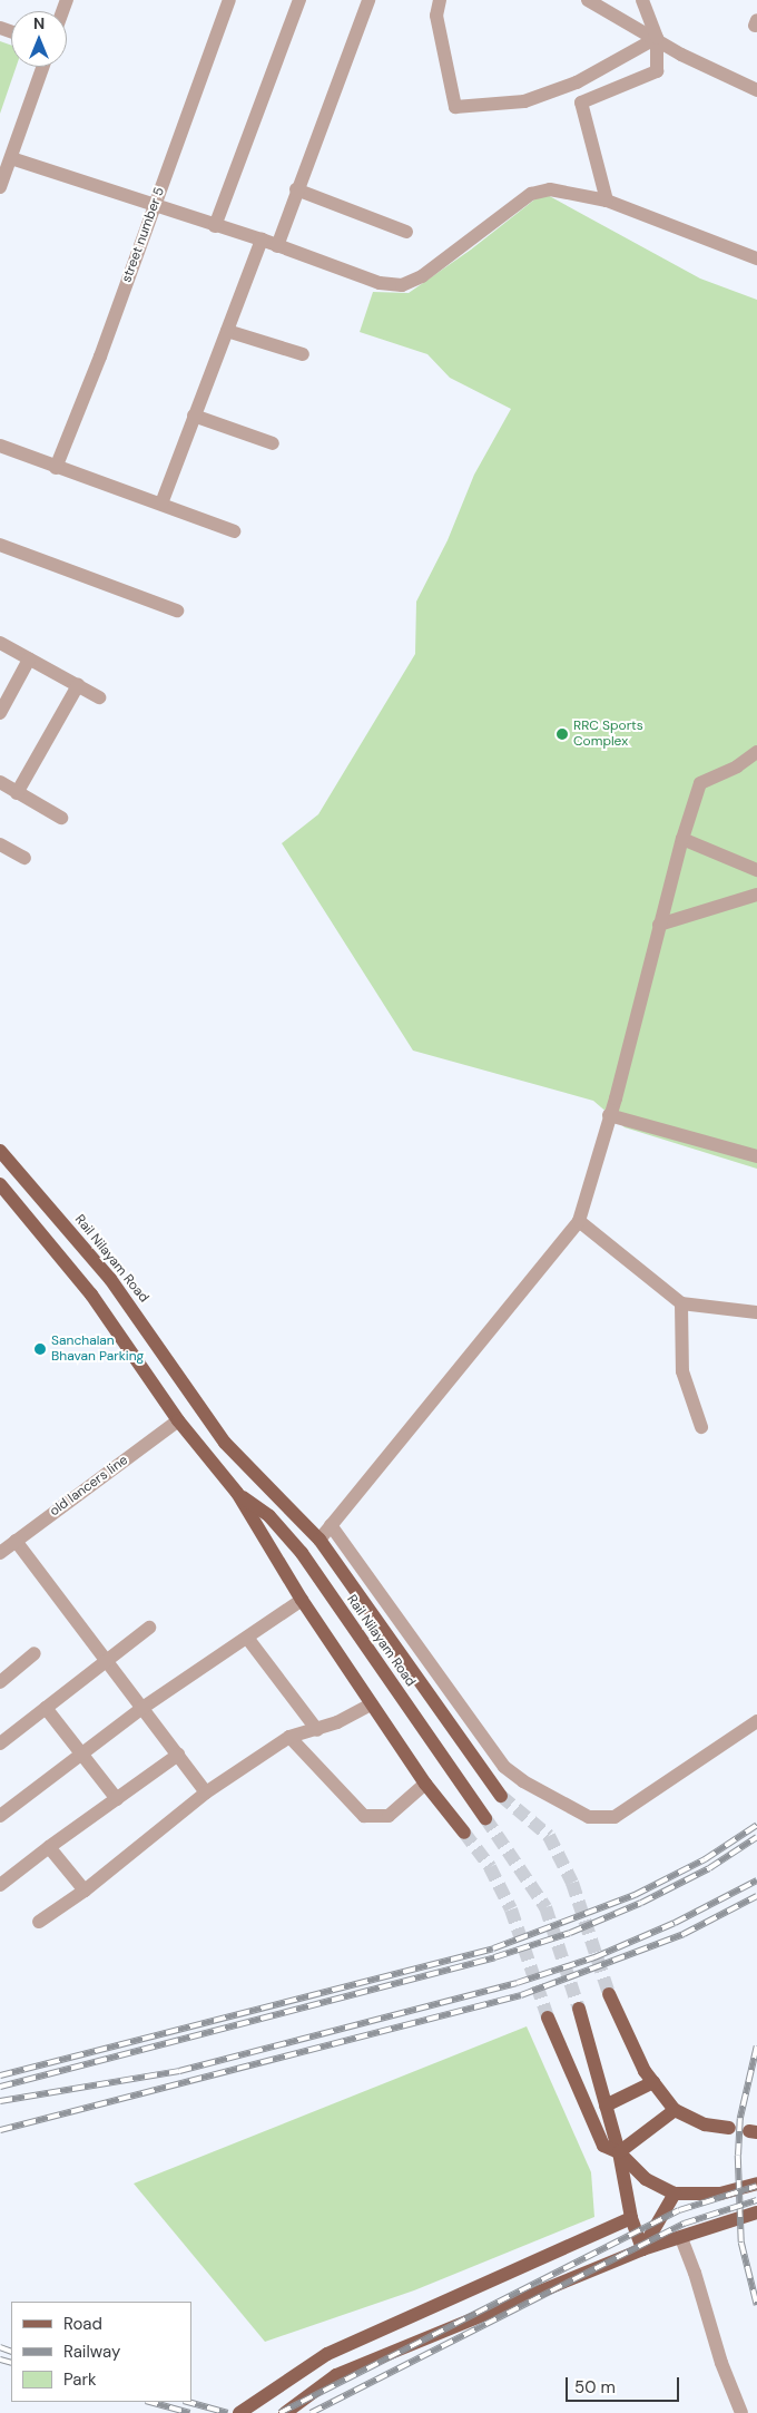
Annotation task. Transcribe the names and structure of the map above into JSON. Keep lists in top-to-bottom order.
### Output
{
  "streets": {
    "main road": ["Rail Nilayam Road"],
    "street": ["street number 5", "old lancers line"]
  },
  "crossings": [
    ["Rail Nilayam Road", "old lancers line"]
  ],
  "places": ["RRC Sports Complex", "Sanchalan Bhavan Parking"],
  "legend": ["Road", "Railway", "Park"],
  "scale_bar": "50 m",
  "north": "top"
}
